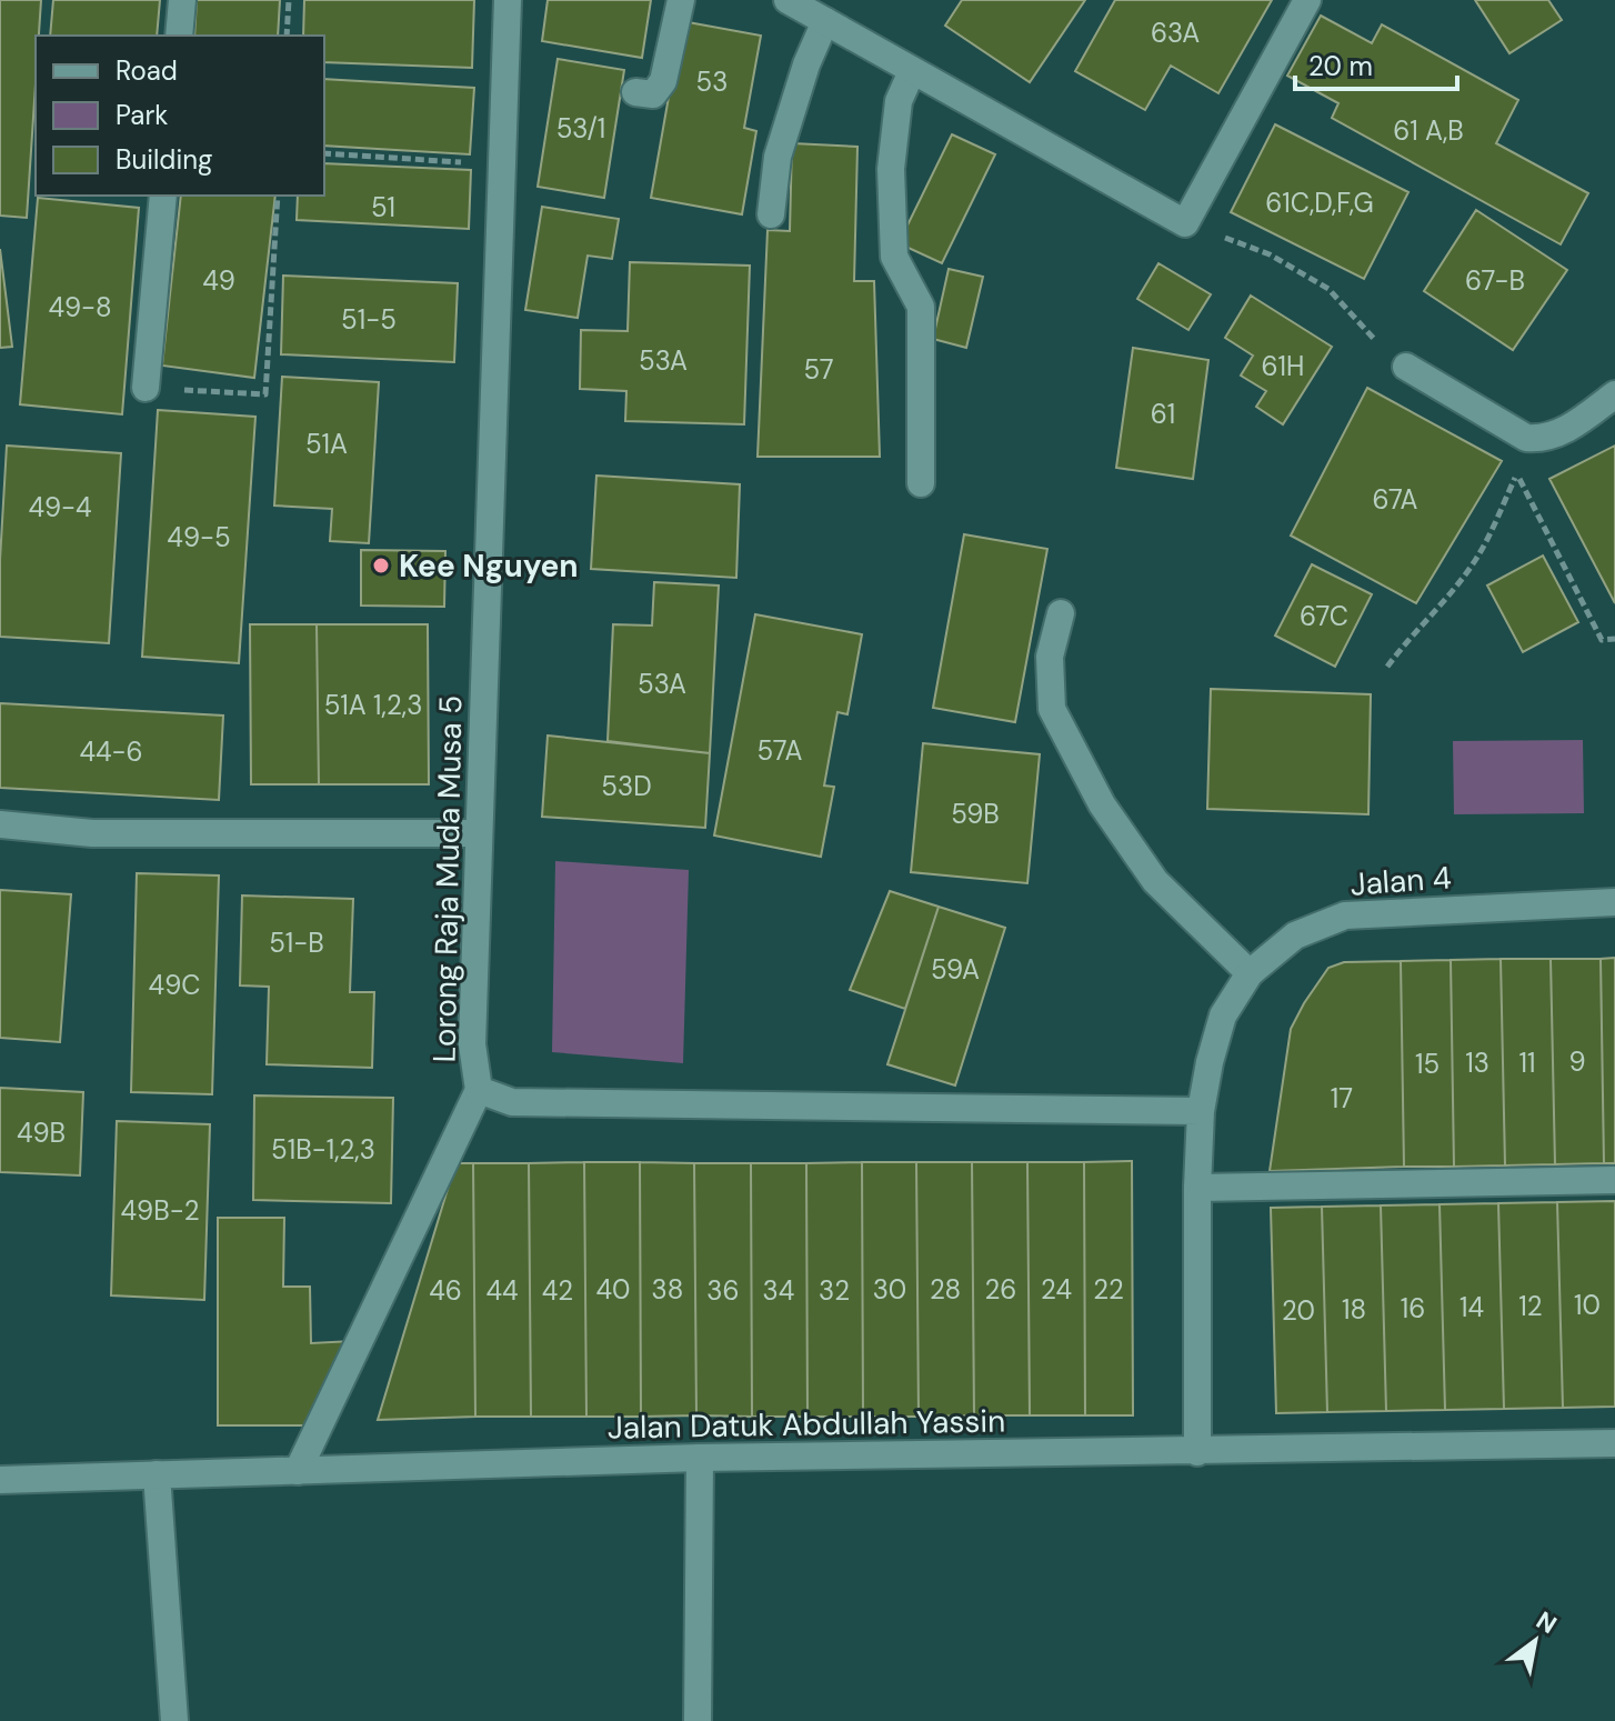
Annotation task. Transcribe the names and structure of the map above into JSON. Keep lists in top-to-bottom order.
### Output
{
  "streets": {
    "street": ["Lorong Raja Muda Musa 5", "Jalan 4", "Jalan Datuk Abdullah Yassin"]
  },
  "crossings": [
    ["Lorong Raja Muda Musa 5", "Jalan 4"],
    ["Jalan 4", "Jalan Datuk Abdullah Yassin"]
  ],
  "places": ["Kee Nguyen"],
  "house_numbers": [
    "63A",
    "53",
    "53/1",
    "61 A,B",
    "61C,D,F,G",
    "51",
    "49",
    "67-B",
    "49-8",
    "51-5",
    "53A",
    "61H",
    "57",
    "61",
    "51A",
    "67A",
    "49-4",
    "49-5",
    "67C",
    "53A",
    "51A 1,2,3",
    "57A",
    "44-6",
    "53D",
    "59B",
    "51-B",
    "59A",
    "49C",
    "9",
    "13",
    "11",
    "15",
    "17",
    "49B",
    "51B-1,2,3",
    "49B-2",
    "40",
    "38",
    "30",
    "28",
    "26",
    "24",
    "22",
    "46",
    "44",
    "42",
    "36",
    "34",
    "32",
    "10",
    "12",
    "14",
    "16",
    "18",
    "20"
  ],
  "legend": ["Road", "Park", "Building"],
  "scale_bar": "20 m",
  "north": "top right"
}
